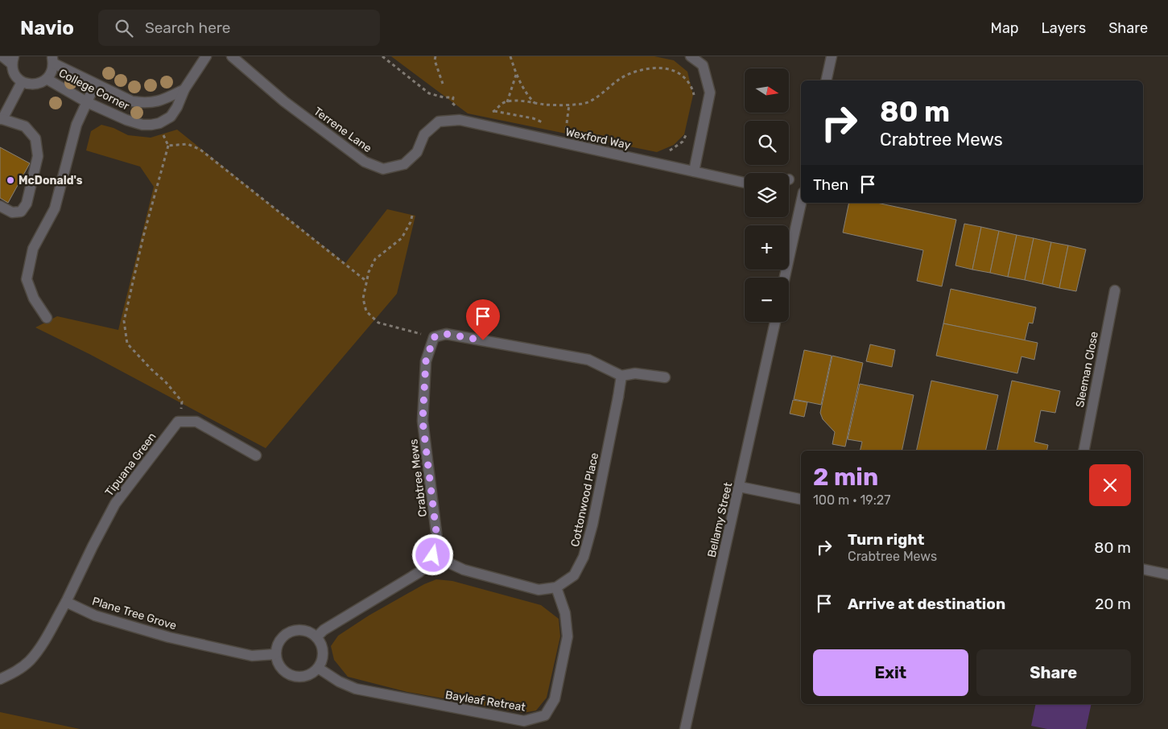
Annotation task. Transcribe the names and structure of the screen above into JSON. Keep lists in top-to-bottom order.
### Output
{
  "streets": {
    "street": [
      "College Corner",
      "Terrene Lane",
      "Wexford Way",
      "Sleeman Close",
      "Tipuana Green",
      "Crabtree Mews",
      "Cottonwood Place",
      "Bellamy Street",
      "Plane Tree Grove",
      "Bayleaf Retreat"
    ]
  },
  "crossings": [
    ["Terrene Lane", "Wexford Way"],
    ["Tipuana Green", "Plane Tree Grove"],
    ["Crabtree Mews", "Cottonwood Place"],
    ["Cottonwood Place", "Bayleaf Retreat"],
    ["Plane Tree Grove", "Bayleaf Retreat"]
  ],
  "places": ["McDonald's"],
  "north": "right",
  "page": {
    "header": "Navio",
    "search": "Search here",
    "nav": ["Map", "Layers", "Share"],
    "map_buttons": ["+", "−"],
    "turn": ["80 m", "Crabtree Mews"],
    "then": "Then",
    "heading": ["2 min", "100 m · 19:27"],
    "list": [
      {
        "name": "Turn right",
        "note": "Crabtree Mews",
        "value": "80 m"
      },
      {
        "name": "Arrive at destination",
        "value": "20 m"
      }
    ],
    "buttons": ["Exit", "Share"]
  }
}
